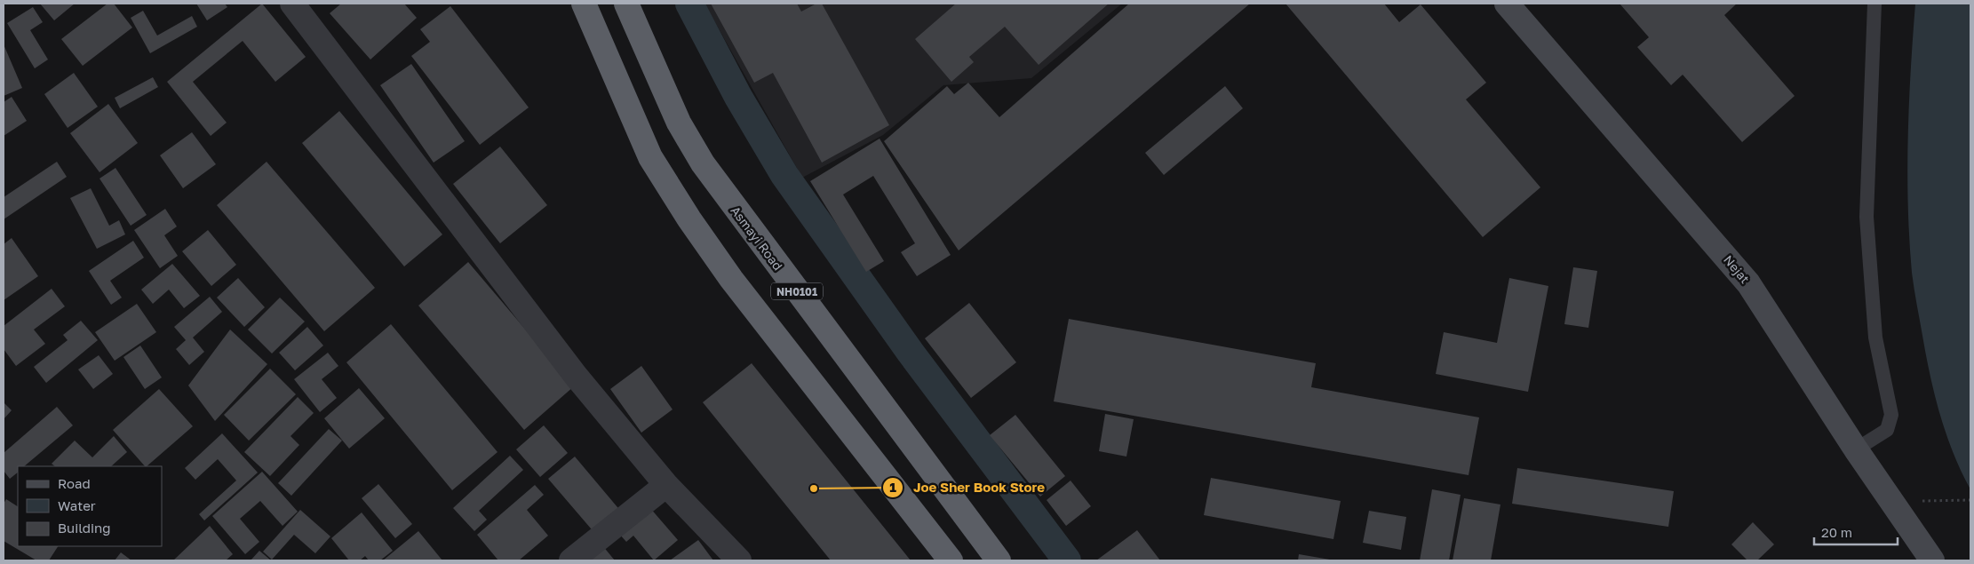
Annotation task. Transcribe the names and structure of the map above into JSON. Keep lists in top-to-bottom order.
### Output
{
  "streets": {
    "highway": ["Asmayi Road", "NH0101"],
    "main road": ["Nejat"]
  },
  "places": ["Joe Sher Book Store"],
  "legend": ["Road", "Water", "Building"],
  "scale_bar": "20 m"
}
